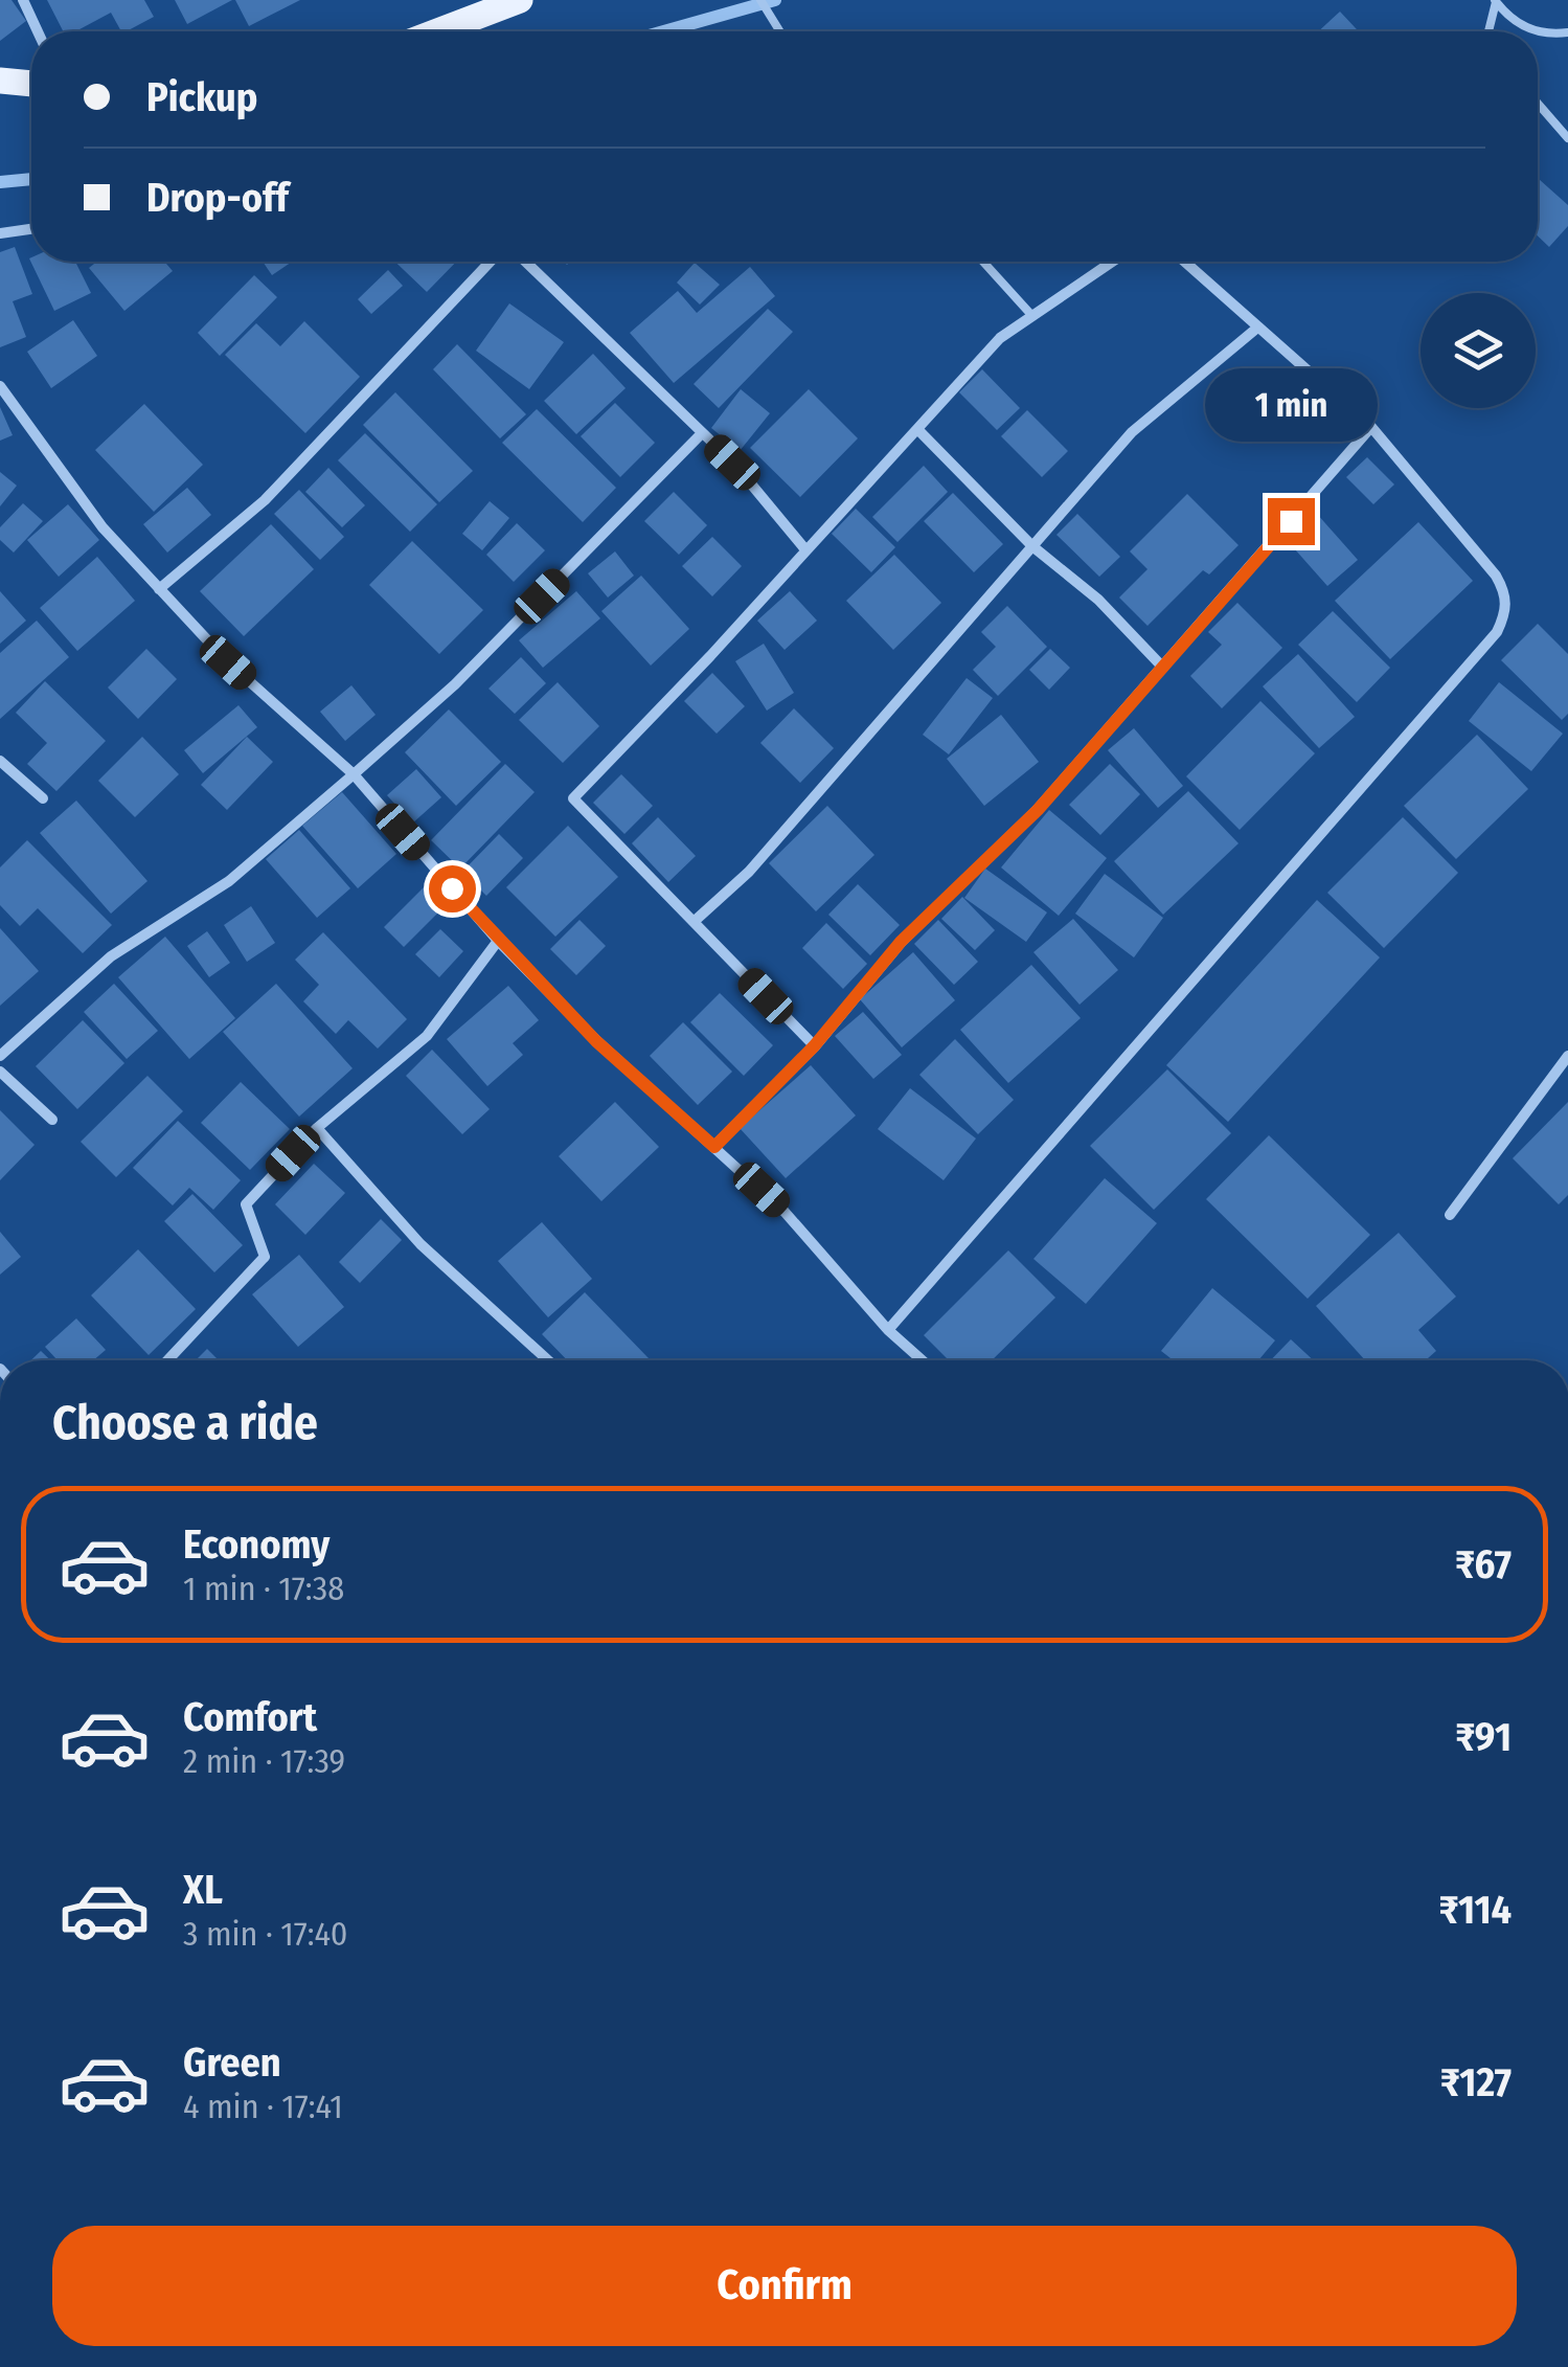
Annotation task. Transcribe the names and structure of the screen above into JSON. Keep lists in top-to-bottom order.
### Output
{
  "page": {
    "banner": ["Pickup", "Drop-off"],
    "bubble": "1 min",
    "heading": "Choose a ride",
    "list": [
      {
        "name": "Economy",
        "note": "1 min · 17:38",
        "value": "₹67"
      },
      {
        "name": "Comfort",
        "note": "2 min · 17:39",
        "value": "₹91"
      },
      {
        "name": "XL",
        "note": "3 min · 17:40",
        "value": "₹114"
      },
      {
        "name": "Green",
        "note": "4 min · 17:41",
        "value": "₹127"
      }
    ],
    "buttons": "Confirm"
  }
}
